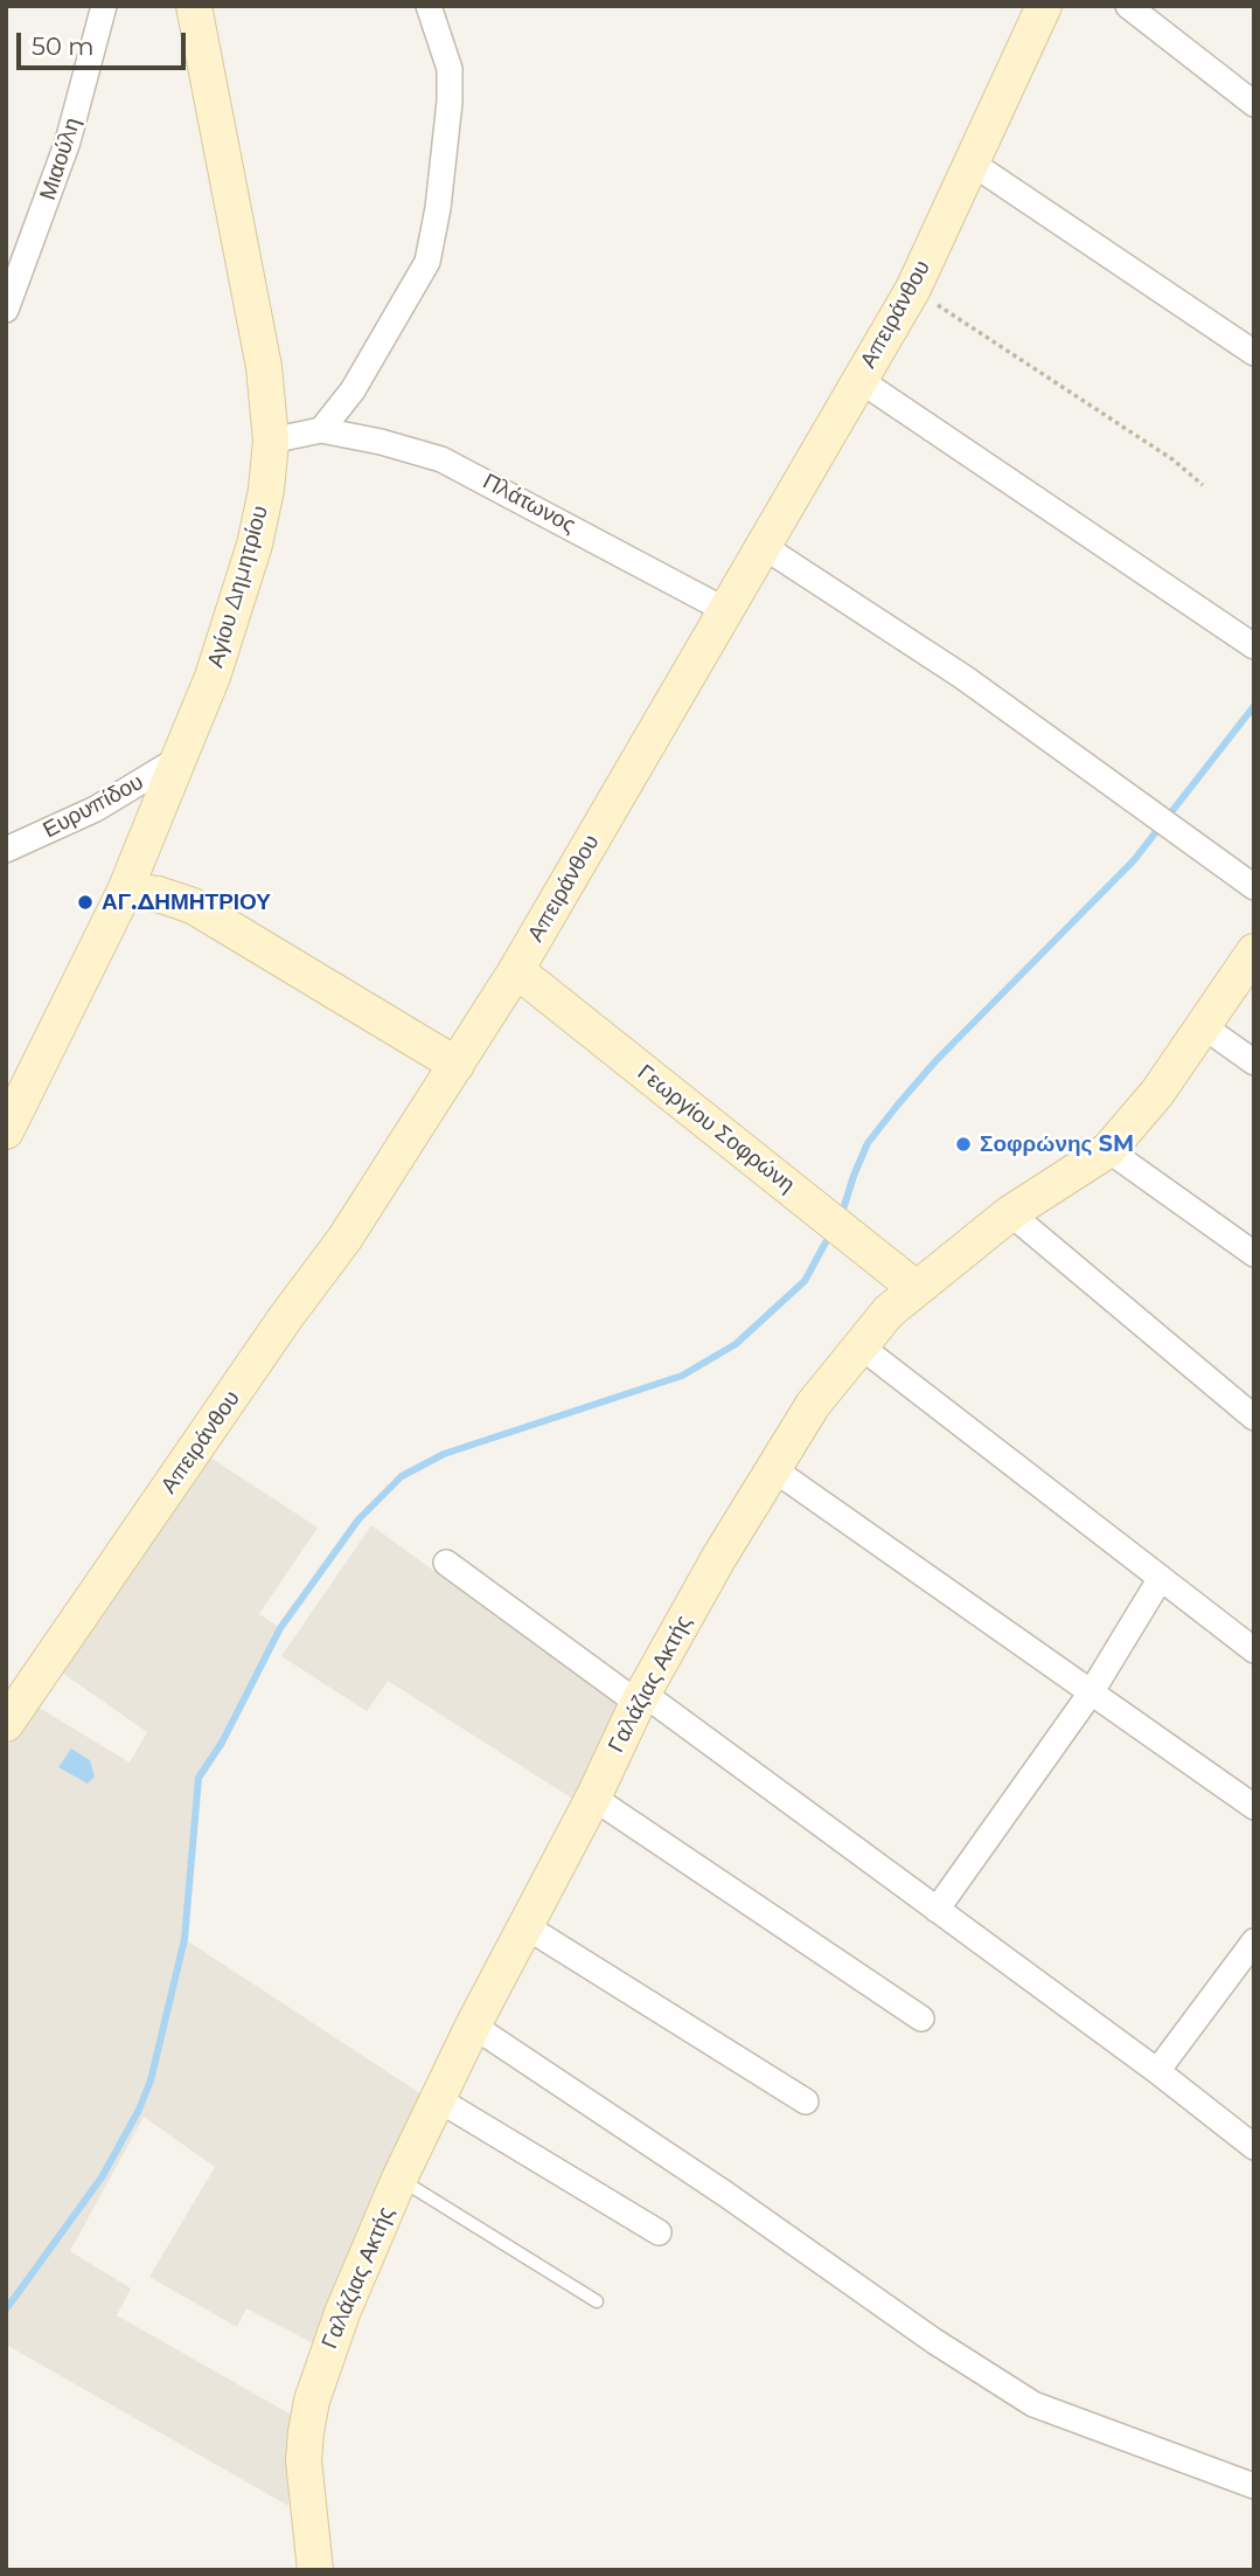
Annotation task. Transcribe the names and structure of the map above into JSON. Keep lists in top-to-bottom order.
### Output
{
  "streets": {
    "street": [
      "Μιαούλη",
      "Απειράνθου",
      "Πλάτωνος",
      "Αγίου Δημητρίου",
      "Ευρυπίδου",
      "Γεωργίου Σοφρώνη",
      "Γαλάζιας Ακτής"
    ]
  },
  "crossings": [
    ["Απειράνθου", "Πλάτωνος"],
    ["Απειράνθου", "Γεωργίου Σοφρώνη"],
    ["Αγίου Δημητρίου", "Ευρυπίδου"],
    ["Γεωργίου Σοφρώνη", "Γαλάζιας Ακτής"]
  ],
  "places": ["ΑΓ.ΔΗΜΗΤΡΙΟΥ", "Σοφρώνης SM"],
  "scale_bar": "50 m"
}
